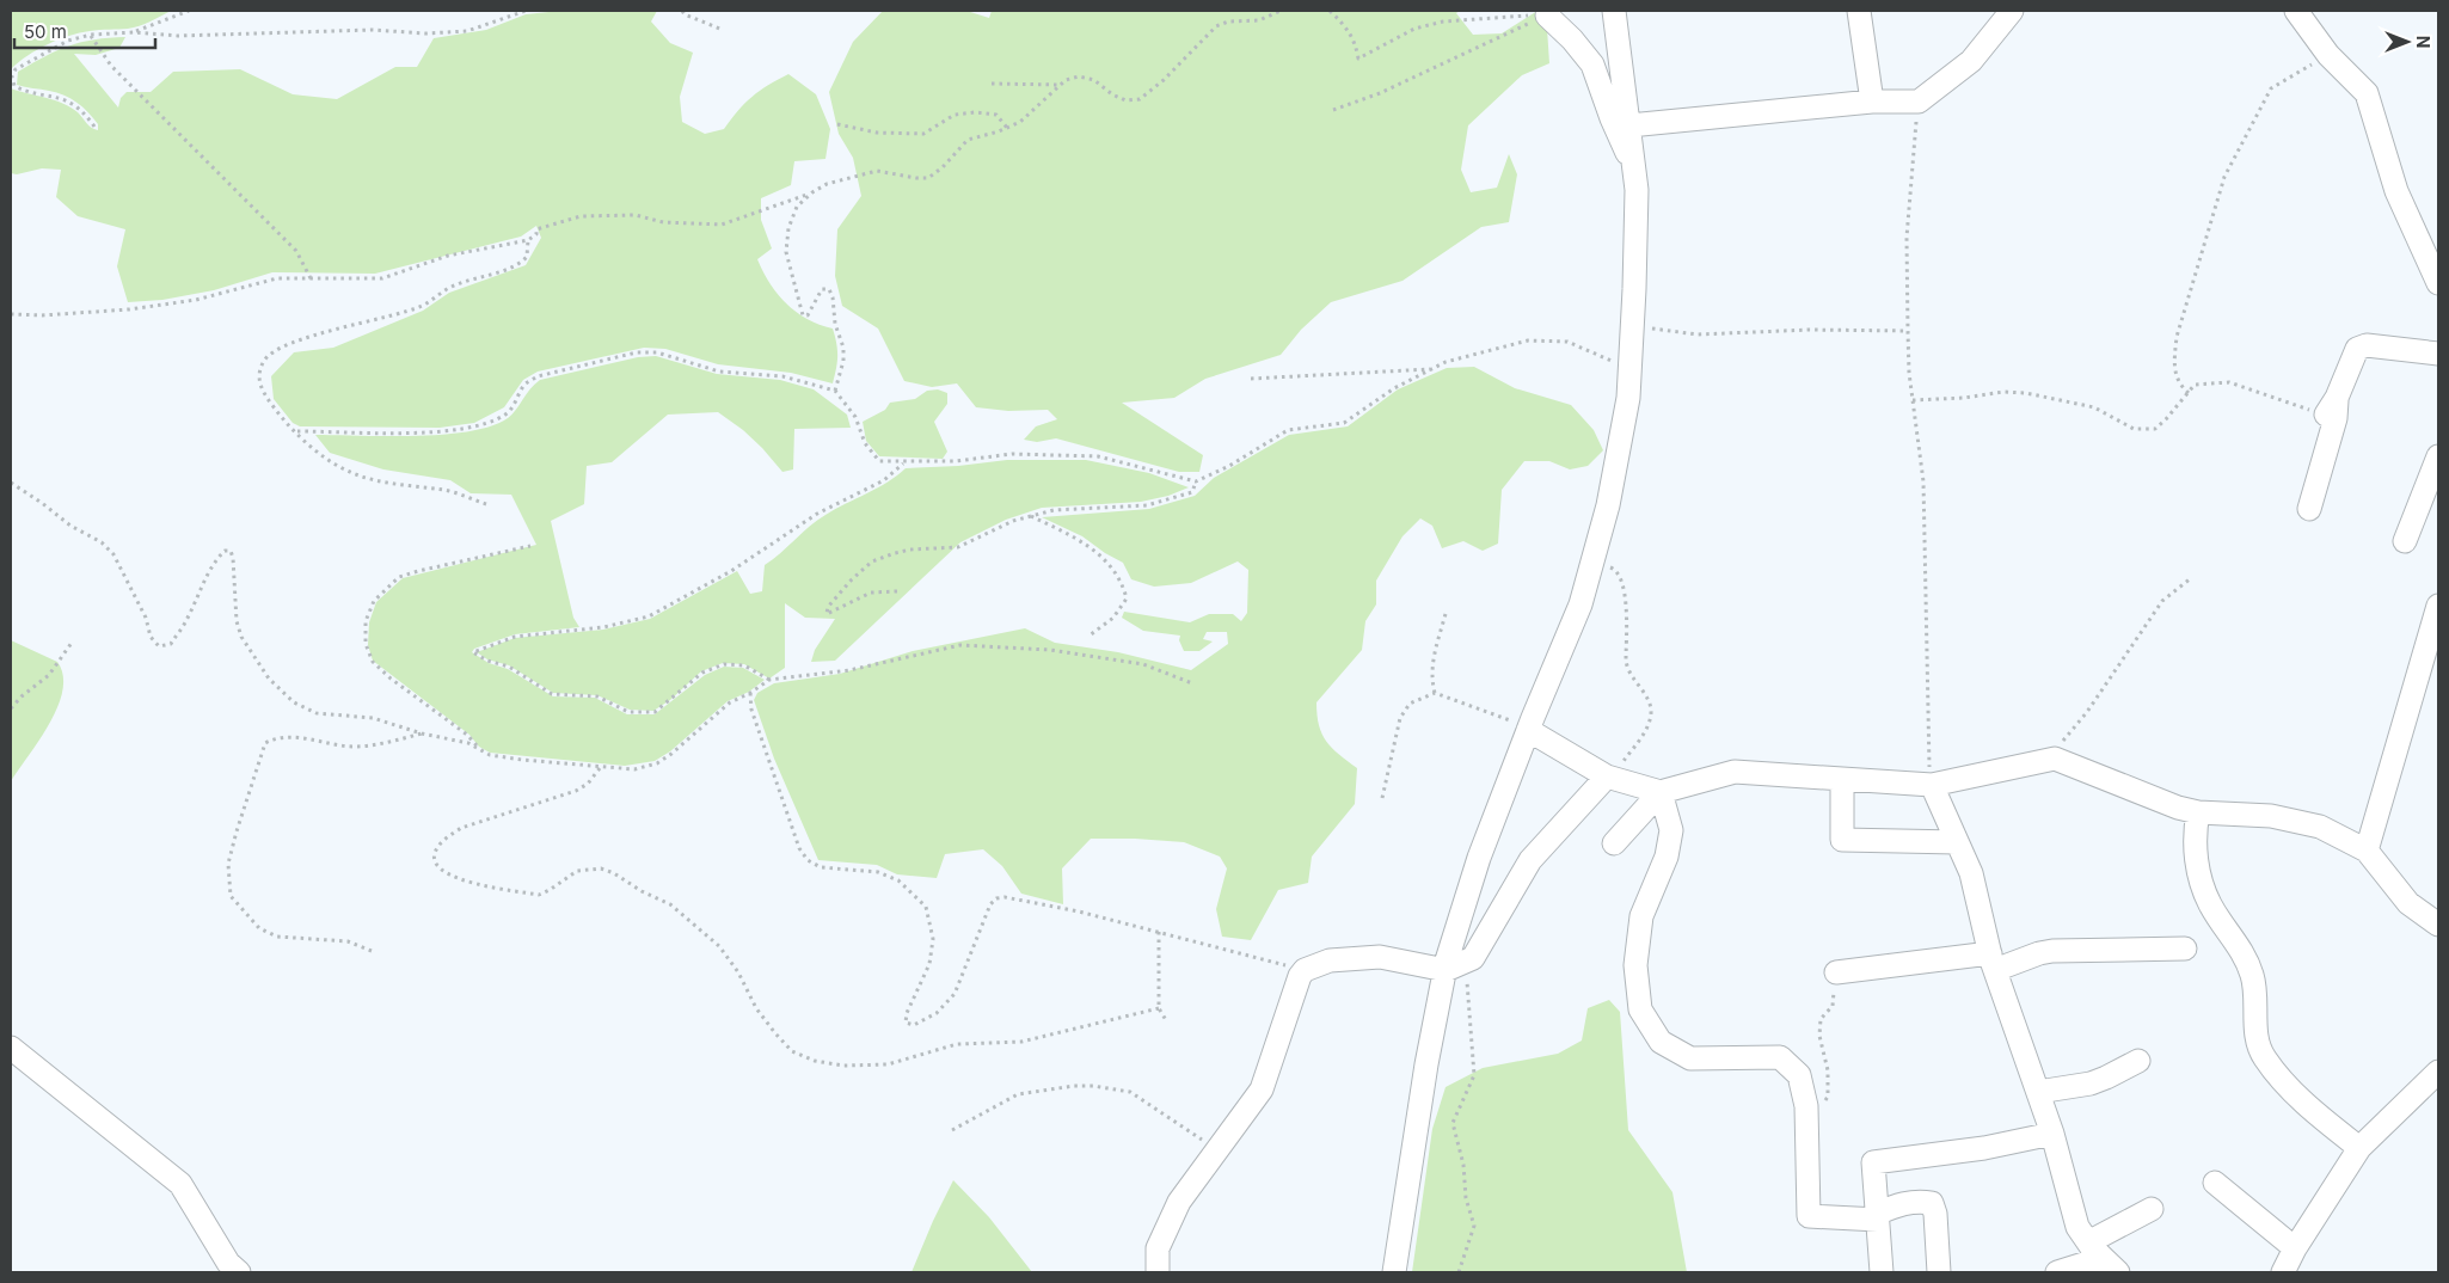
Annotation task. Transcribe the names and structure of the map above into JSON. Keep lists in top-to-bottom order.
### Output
{
  "scale_bar": "50 m",
  "north": "right"
}
